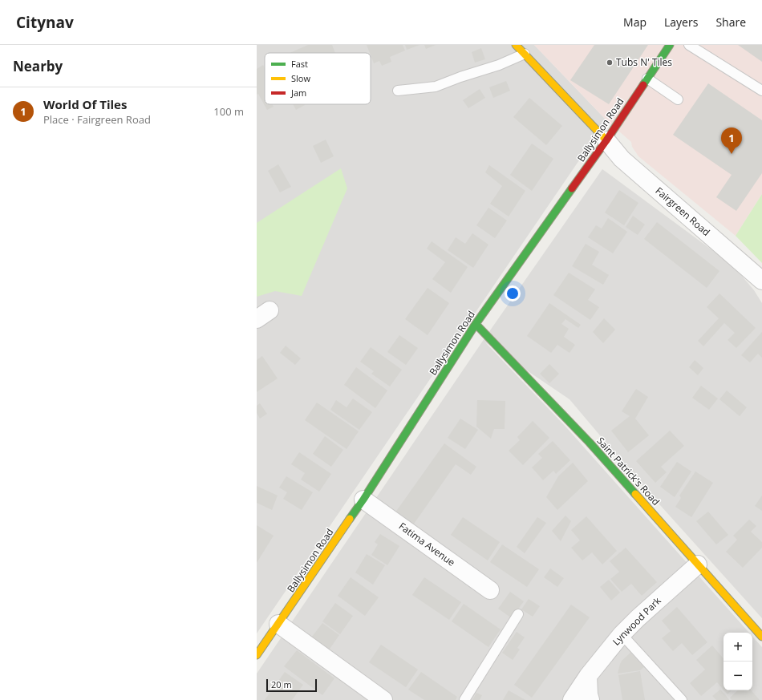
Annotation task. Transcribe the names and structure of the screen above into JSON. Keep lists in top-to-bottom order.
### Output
{
  "streets": {
    "main road": ["Ballysimon Road", "Saint Patrick's Road"],
    "street": ["Fairgreen Road", "Fatima Avenue", "Lynwood Park"]
  },
  "crossings": [
    ["Ballysimon Road", "Fairgreen Road"],
    ["Ballysimon Road", "Saint Patrick's Road"],
    ["Ballysimon Road", "Fatima Avenue"],
    ["Saint Patrick's Road", "Lynwood Park"]
  ],
  "places": ["Tubs N' Tiles"],
  "legend": ["Fast", "Slow", "Jam"],
  "scale_bar": "20 m",
  "page": {
    "header": "Citynav",
    "nav": ["Map", "Layers", "Share"],
    "heading": "Nearby",
    "list": [
      {
        "mark": "1",
        "name": "World Of Tiles",
        "note": "Place · Fairgreen Road",
        "value": "100 m"
      }
    ],
    "pins": "1",
    "map_buttons": ["+", "−"],
    "scale": "20 m"
  }
}
